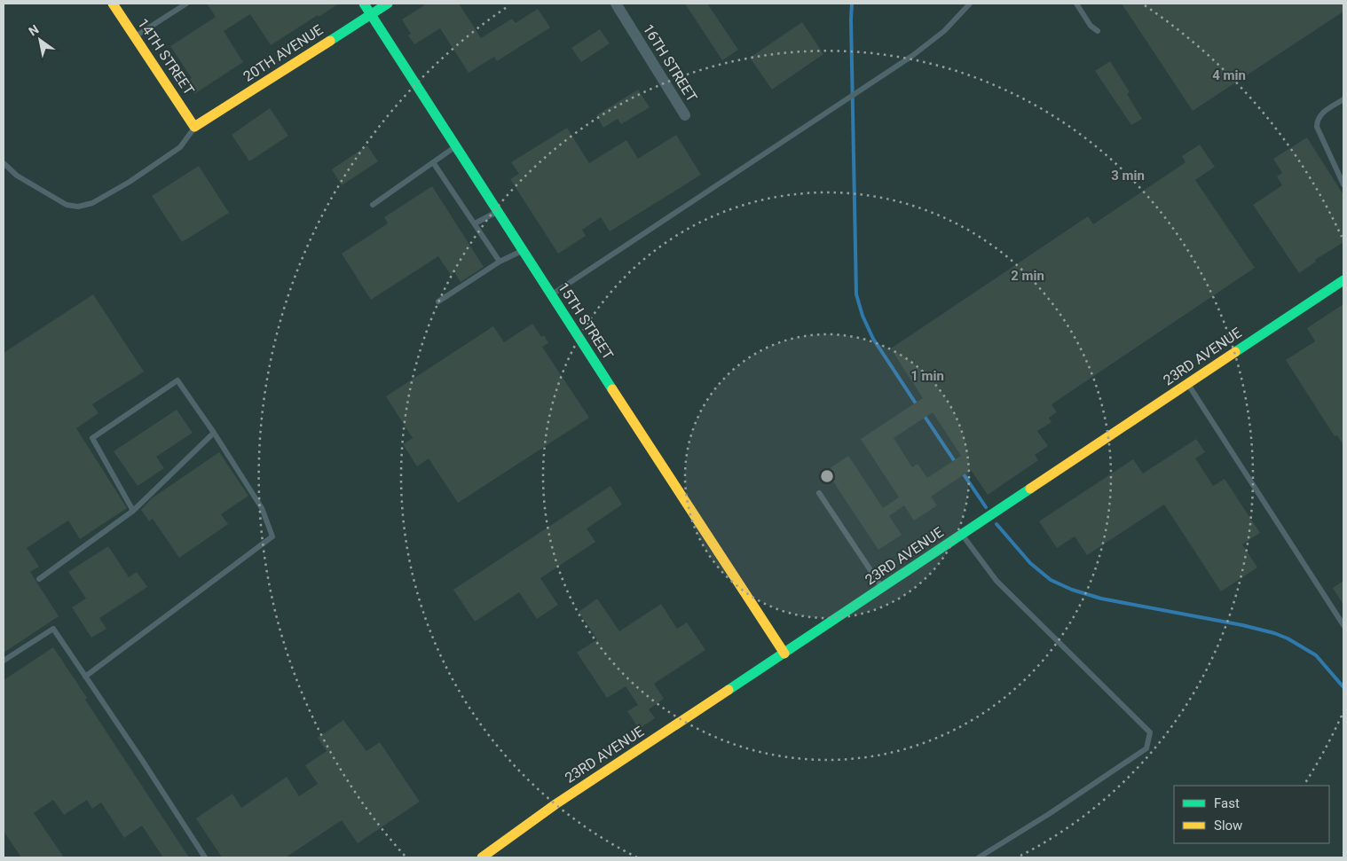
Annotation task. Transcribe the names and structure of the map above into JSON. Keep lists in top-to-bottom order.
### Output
{
  "streets": {
    "street": [
      "20TH AVENUE",
      "14TH STREET",
      "16TH STREET",
      "15TH STREET",
      "23RD AVENUE"
    ]
  },
  "crossings": [
    ["20TH AVENUE", "14TH STREET"],
    ["20TH AVENUE", "15TH STREET"],
    ["15TH STREET", "23RD AVENUE"]
  ],
  "legend": ["Fast", "Slow"],
  "north": "top left",
  "rings": [
    "4 min",
    "3 min",
    "2 min",
    "1 min"
  ]
}
